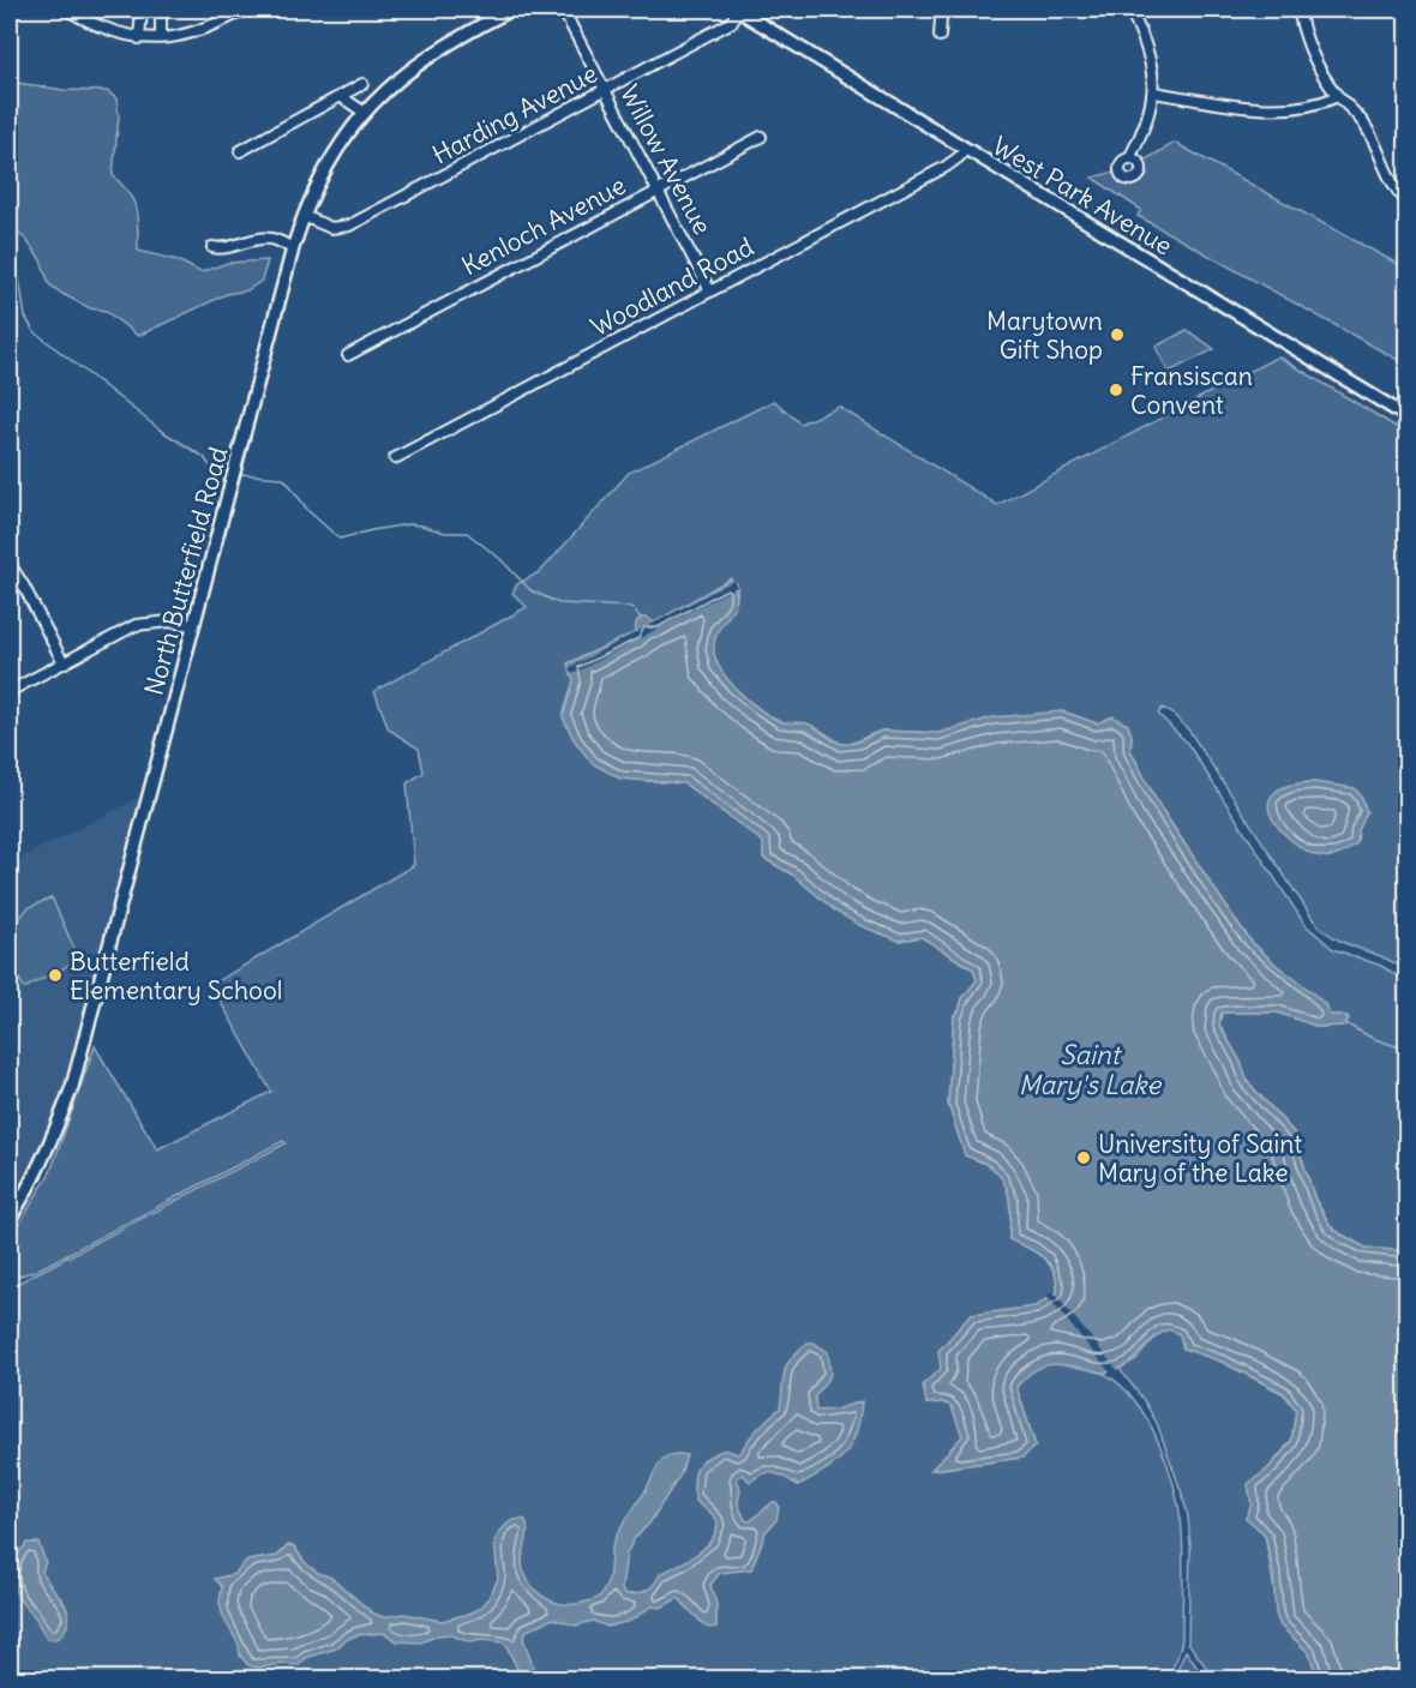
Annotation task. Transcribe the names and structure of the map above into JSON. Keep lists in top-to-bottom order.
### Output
{
  "streets": {
    "main road": ["West Park Avenue", "North Butterfield Road"],
    "street": [
      "Harding Avenue",
      "Willow Avenue",
      "Kenloch Avenue",
      "Woodland Road"
    ]
  },
  "crossings": [
    ["Harding Avenue", "Willow Avenue"],
    ["Harding Avenue", "West Park Avenue"],
    ["Harding Avenue", "North Butterfield Road"],
    ["Willow Avenue", "Kenloch Avenue"],
    ["Willow Avenue", "Woodland Road"],
    ["West Park Avenue", "Woodland Road"]
  ],
  "water": ["Saint Mary's Lake"],
  "places": [
    "Marytown Gift Shop",
    "Fransiscan Convent",
    "Butterfield Elementary School",
    "University of Saint Mary of the Lake"
  ]
}
